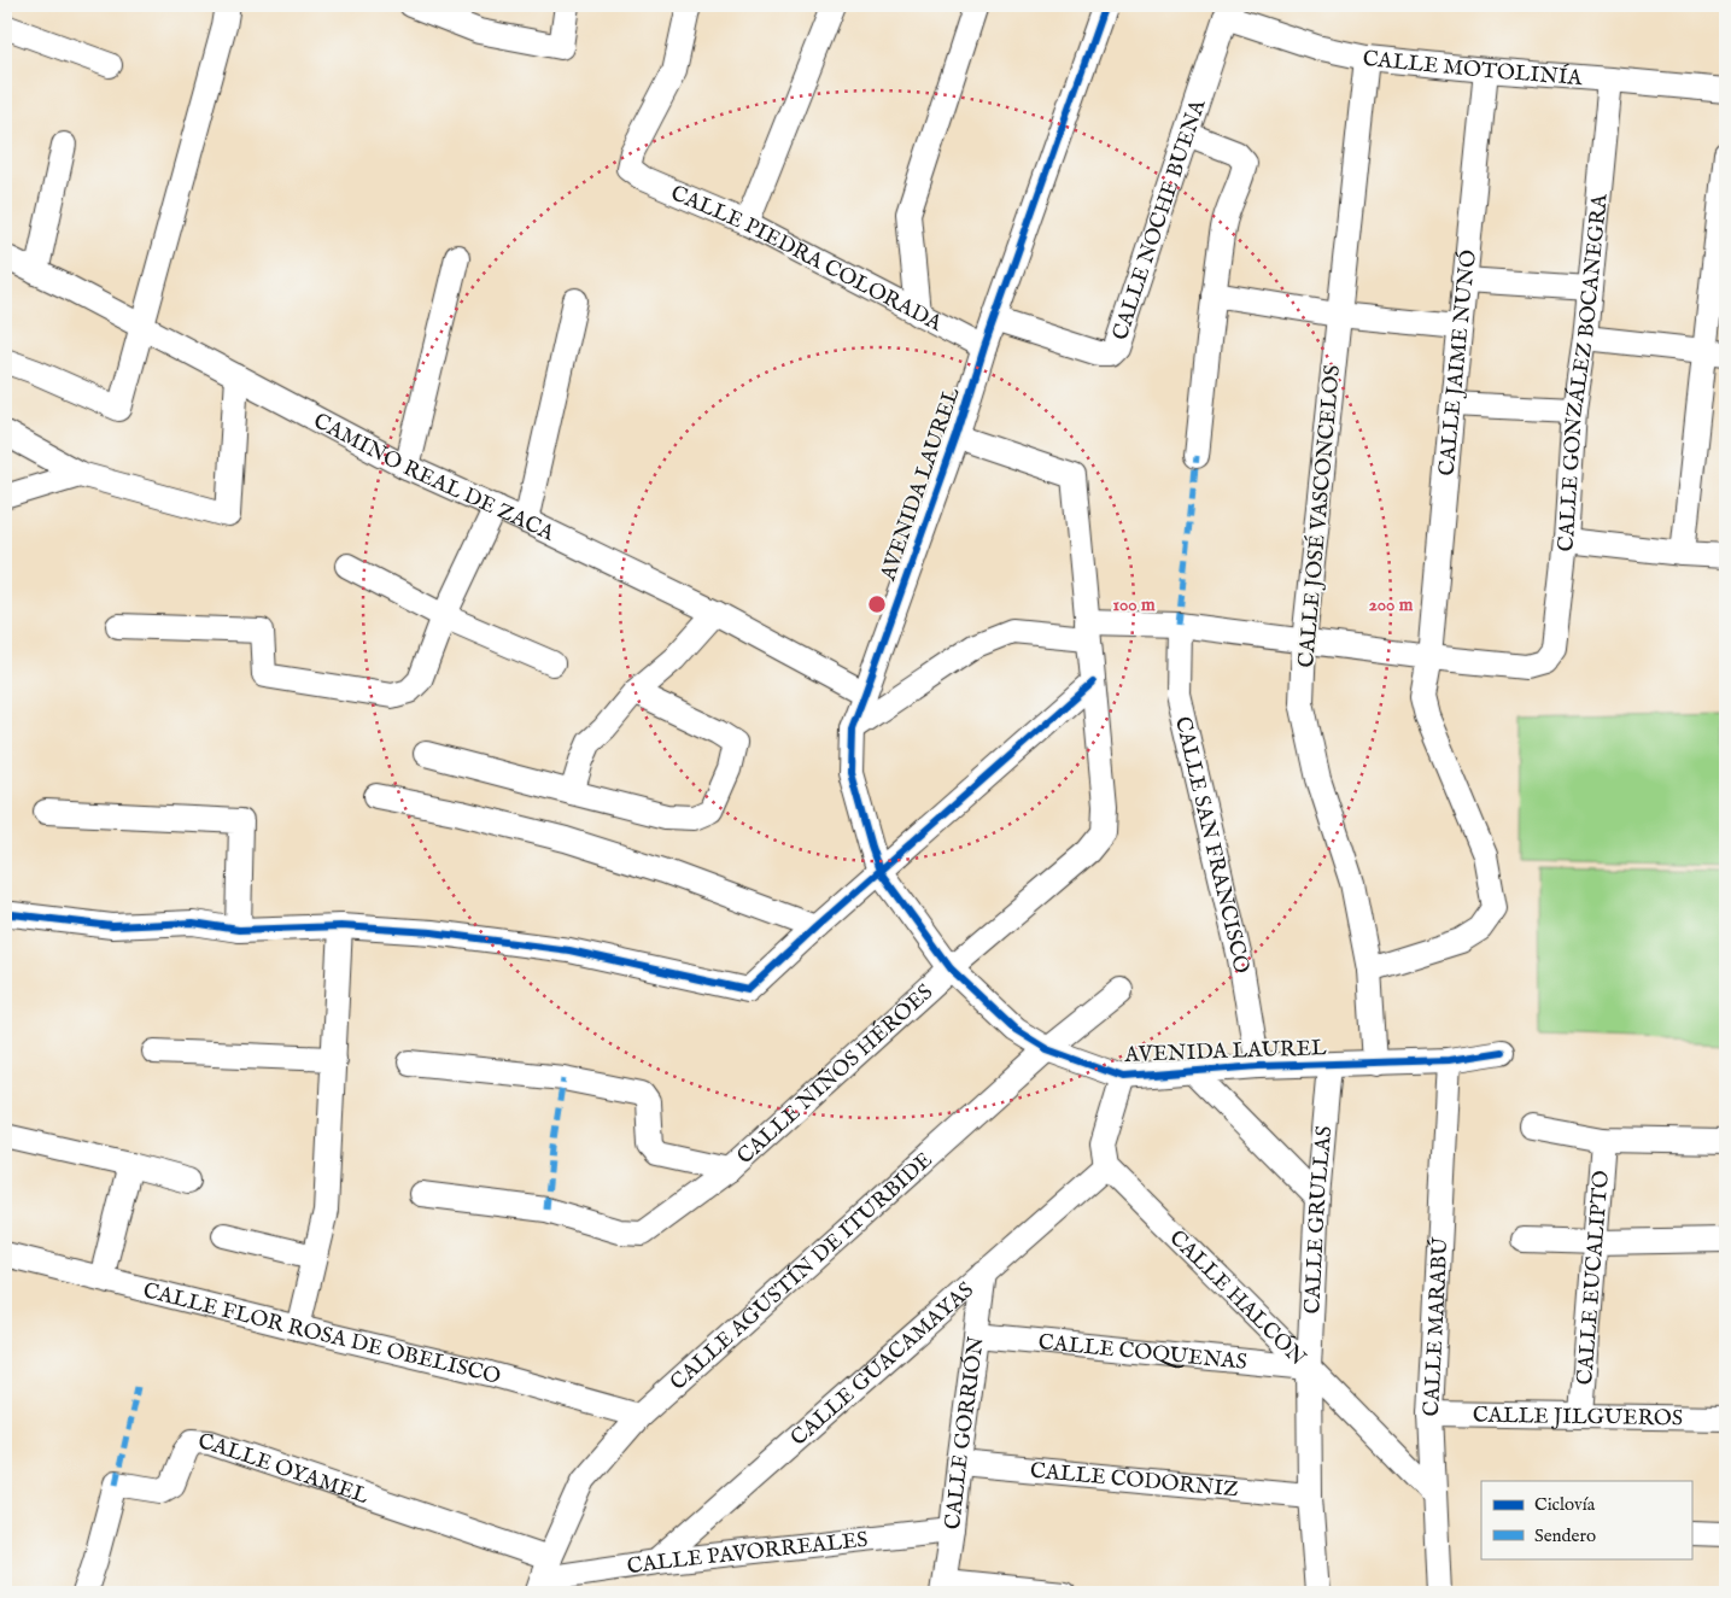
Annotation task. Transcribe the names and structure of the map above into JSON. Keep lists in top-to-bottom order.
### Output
{
  "streets": {
    "street": [
      "CALLE MOTOLINÍA",
      "CALLE NOCHE BUENA",
      "CALLE PIEDRA COLORADA",
      "CALLE JAIME NUNÓ",
      "CALLE GONZÁLEZ BOCANEGRA",
      "CAMINO REAL DE ZACA",
      "AVENIDA LAUREL",
      "CALLE JOSÉ VASCONCELOS",
      "CALLE SAN FRANCISCO",
      "CALLE NIÑOS HÉROES",
      "CALLE GRULLAS",
      "CALLE AGUSTÍN DE ITURBIDE",
      "CALLE EUCALIPTO",
      "CALLE HALCÓN",
      "CALLE MARABÚ",
      "CALLE FLOR ROSA DE OBELISCO",
      "CALLE COQUENAS",
      "CALLE GUACAMAYAS",
      "CALLE JILGUEROS",
      "CALLE GORRIÓN",
      "CALLE OYAMEL",
      "CALLE CODORNIZ",
      "CALLE PAVORREALES"
    ]
  },
  "crossings": [
    ["CALLE MOTOLINÍA", "CALLE NOCHE BUENA"],
    ["CALLE MOTOLINÍA", "CALLE JAIME NUNÓ"],
    ["CALLE MOTOLINÍA", "CALLE GONZÁLEZ BOCANEGRA"],
    ["CALLE MOTOLINÍA", "CALLE JOSÉ VASCONCELOS"],
    ["CALLE NOCHE BUENA", "AVENIDA LAUREL"],
    ["CALLE PIEDRA COLORADA", "AVENIDA LAUREL"],
    ["CALLE JAIME NUNÓ", "CALLE GONZÁLEZ BOCANEGRA"],
    ["CAMINO REAL DE ZACA", "AVENIDA LAUREL"],
    ["AVENIDA LAUREL", "CALLE JOSÉ VASCONCELOS"],
    ["AVENIDA LAUREL", "CALLE SAN FRANCISCO"],
    ["AVENIDA LAUREL", "CALLE NIÑOS HÉROES"],
    ["AVENIDA LAUREL", "CALLE GRULLAS"],
    ["AVENIDA LAUREL", "CALLE AGUSTÍN DE ITURBIDE"],
    ["AVENIDA LAUREL", "CALLE MARABÚ"],
    ["CALLE GRULLAS", "CALLE HALCÓN"],
    ["CALLE GRULLAS", "CALLE COQUENAS"],
    ["CALLE GRULLAS", "CALLE CODORNIZ"],
    ["CALLE AGUSTÍN DE ITURBIDE", "CALLE FLOR ROSA DE OBELISCO"],
    ["CALLE AGUSTÍN DE ITURBIDE", "CALLE OYAMEL"],
    ["CALLE AGUSTÍN DE ITURBIDE", "CALLE PAVORREALES"],
    ["CALLE EUCALIPTO", "CALLE JILGUEROS"],
    ["CALLE HALCÓN", "CALLE MARABÚ"],
    ["CALLE HALCÓN", "CALLE COQUENAS"],
    ["CALLE HALCÓN", "CALLE GUACAMAYAS"],
    ["CALLE MARABÚ", "CALLE JILGUEROS"],
    ["CALLE COQUENAS", "CALLE GORRIÓN"],
    ["CALLE GUACAMAYAS", "CALLE GORRIÓN"],
    ["CALLE GUACAMAYAS", "CALLE PAVORREALES"],
    ["CALLE GORRIÓN", "CALLE CODORNIZ"],
    ["CALLE GORRIÓN", "CALLE PAVORREALES"],
    ["CALLE OYAMEL", "CALLE PAVORREALES"]
  ],
  "legend": ["Ciclovía", "Sendero"],
  "rings": ["100 m", "200 m"]
}
